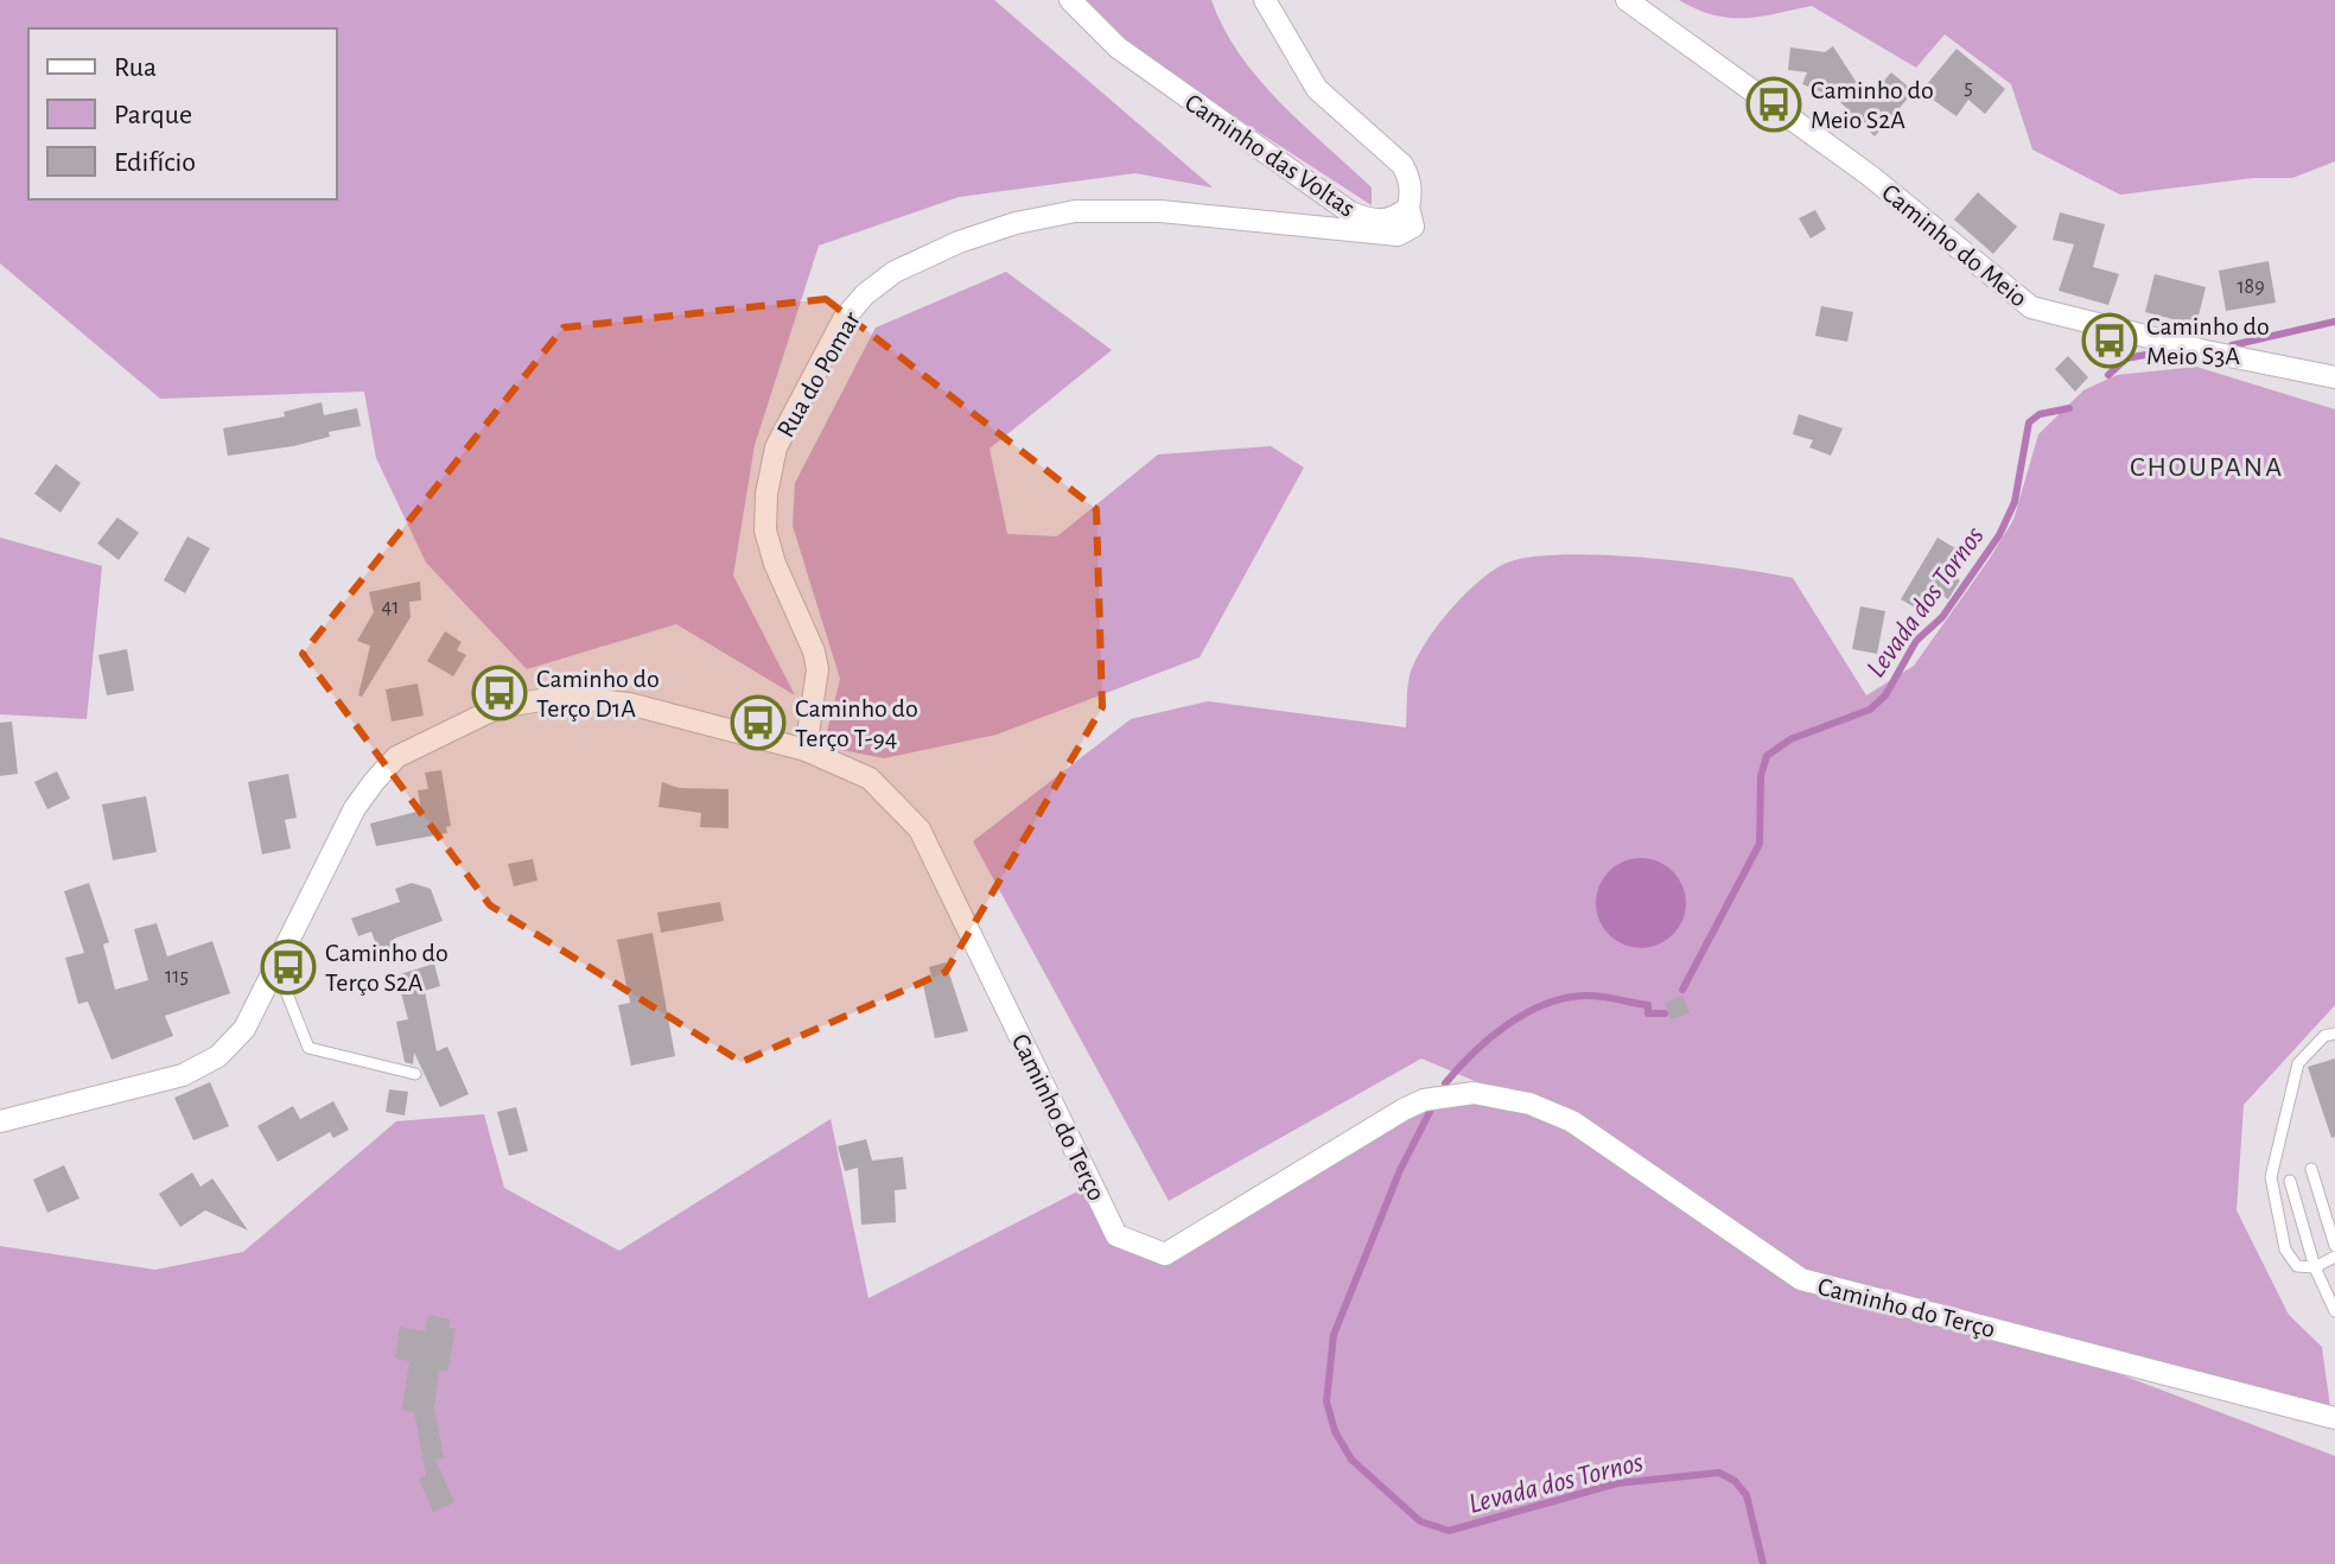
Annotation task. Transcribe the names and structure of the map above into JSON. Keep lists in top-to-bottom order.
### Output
{
  "streets": {
    "street": [
      "Caminho das Voltas",
      "Caminho do Meio",
      "Rua do Pomar",
      "Caminho do Terço"
    ]
  },
  "crossings": [
    ["Caminho das Voltas", "Rua do Pomar"],
    ["Rua do Pomar", "Caminho do Terço"]
  ],
  "districts": ["CHOUPANA"],
  "water": ["Levada dos Tornos"],
  "places": {
    "bus stop": [
      "Caminho do Meio S2A",
      "Caminho do Meio S3A",
      "Caminho do Terço D1A",
      "Caminho do Terço T-94",
      "Caminho do Terço S2A"
    ]
  },
  "house_numbers": [
    "5",
    "189",
    "41",
    "115"
  ],
  "legend": ["Rua", "Parque", "Edifício"]
}
